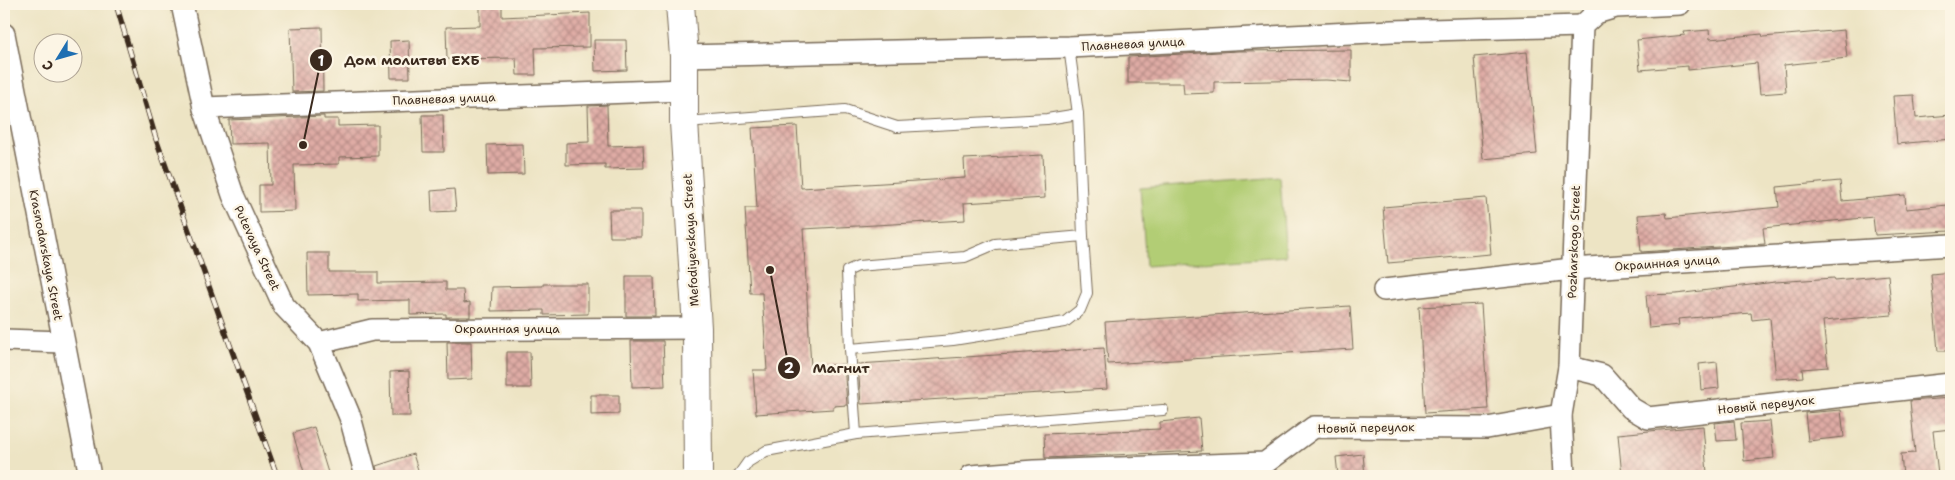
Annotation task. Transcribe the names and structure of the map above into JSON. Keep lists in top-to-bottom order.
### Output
{
  "streets": {
    "main road": ["Mefodiyevskaya Street"],
    "street": [
      "Плавневая улица",
      "Pozharskogo Street",
      "Putevaya Street",
      "Krasnodarskaya Street",
      "Окраинная улица",
      "Новый переулок"
    ]
  },
  "crossings": [
    ["Плавневая улица", "Mefodiyevskaya Street"],
    ["Плавневая улица", "Pozharskogo Street"],
    ["Плавневая улица", "Putevaya Street"],
    ["Mefodiyevskaya Street", "Окраинная улица"],
    ["Pozharskogo Street", "Окраинная улица"],
    ["Pozharskogo Street", "Новый переулок"],
    ["Putevaya Street", "Окраинная улица"]
  ],
  "places": ["Дом молитвы ЕХБ", "Магнит"],
  "north": "bottom left"
}
